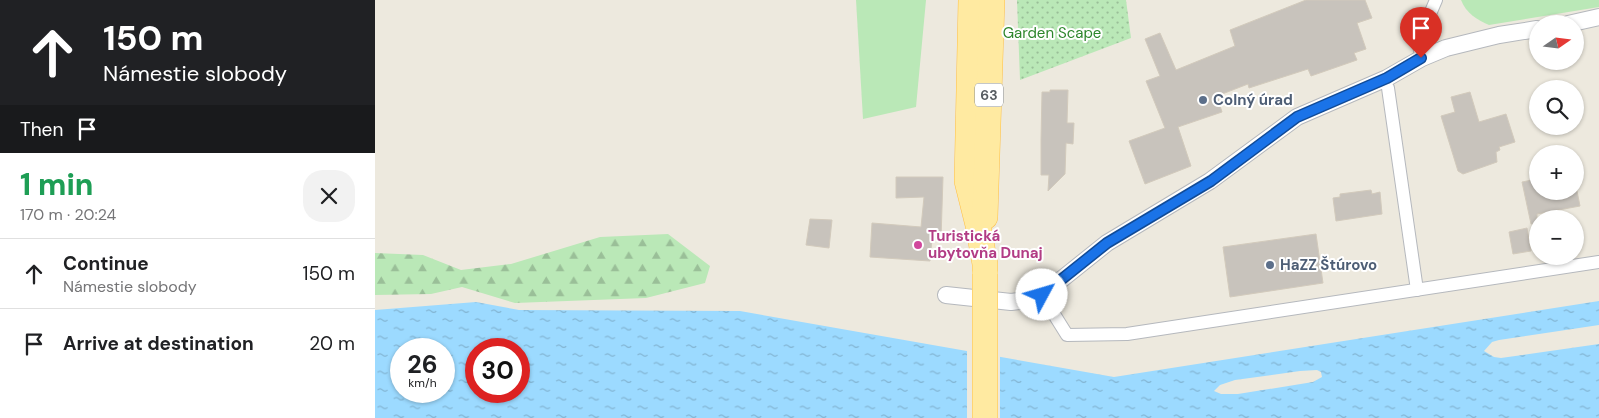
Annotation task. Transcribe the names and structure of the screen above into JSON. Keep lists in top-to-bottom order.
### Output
{
  "streets": {
    "main road": ["63"]
  },
  "parks": ["Garden Scape"],
  "places": ["Colný úrad", "Turistická ubytovňa Dunaj", "HaZZ Štúrovo"],
  "north": "right",
  "page": {
    "turn": ["150 m", "Námestie slobody"],
    "map_buttons": ["+", "−"],
    "then": "Then",
    "heading": ["1 min", "170 m · 20:24"],
    "list": [
      {
        "name": "Continue",
        "note": "Námestie slobody",
        "value": "150 m"
      },
      {
        "name": "Arrive at destination",
        "value": "20 m"
      }
    ],
    "speed": "26 km/h",
    "limit": "30"
  }
}
